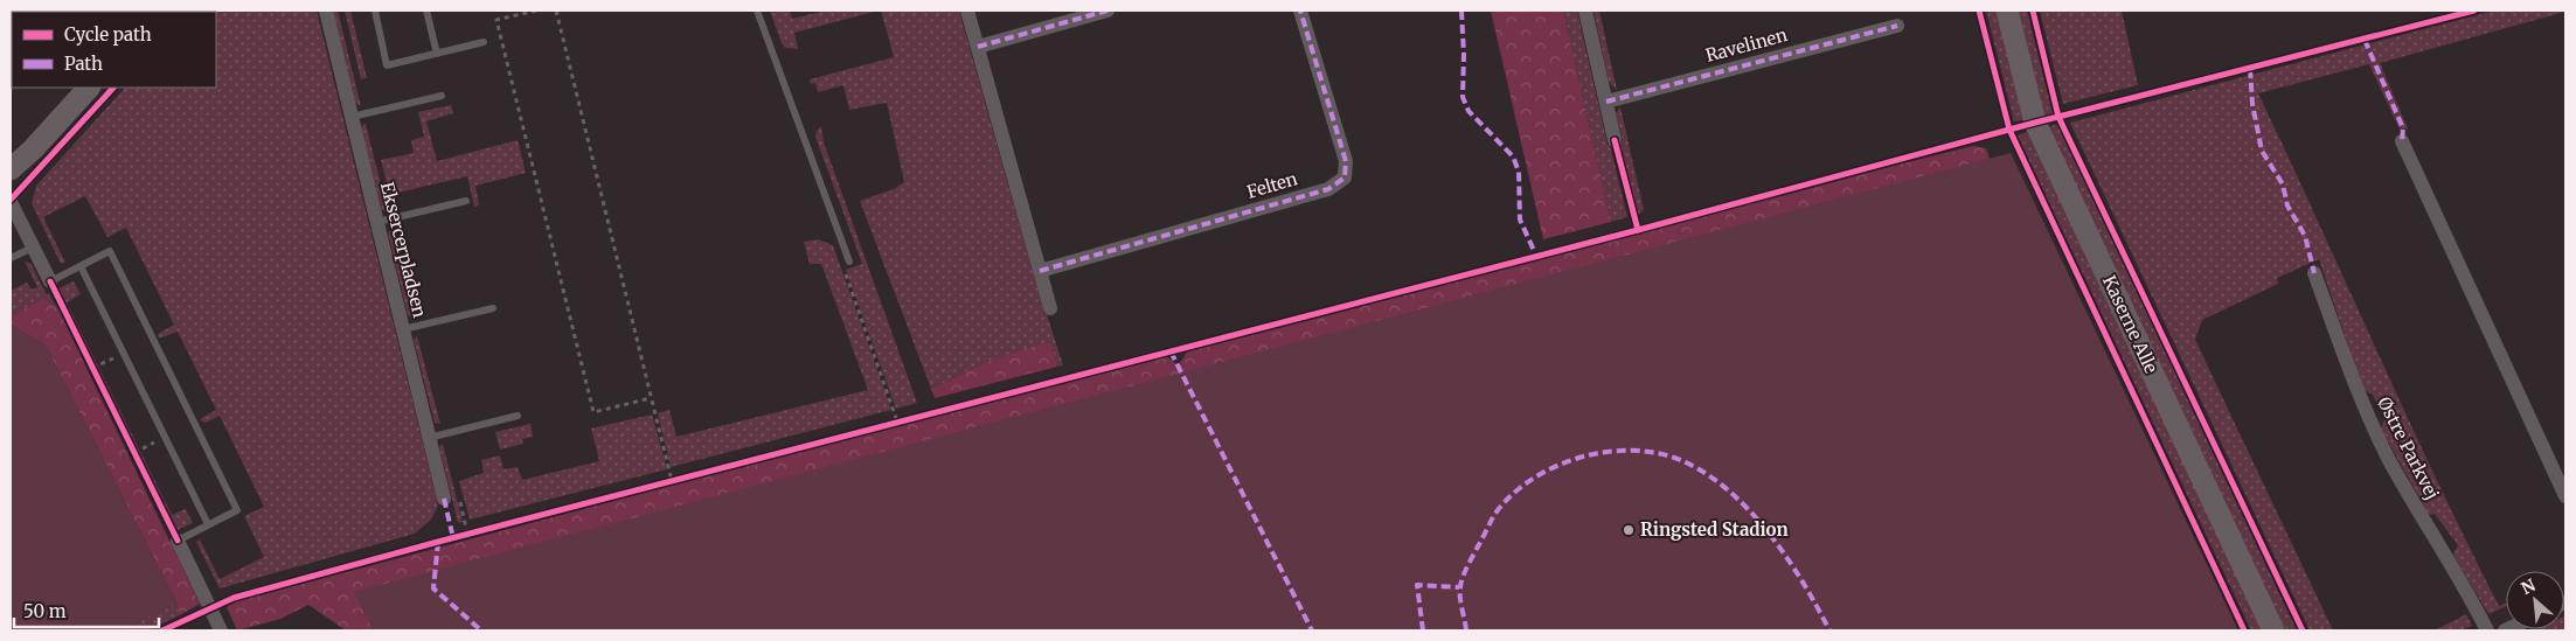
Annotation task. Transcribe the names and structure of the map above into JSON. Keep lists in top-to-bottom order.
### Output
{
  "streets": {
    "street": [
      "Ravelinen",
      "Felten",
      "Eksercerpladsen",
      "Kaserne Alle",
      "Østre Parkvej"
    ]
  },
  "places": ["Ringsted Stadion"],
  "legend": ["Cycle path", "Path"],
  "scale_bar": "50 m",
  "north": "top left"
}
